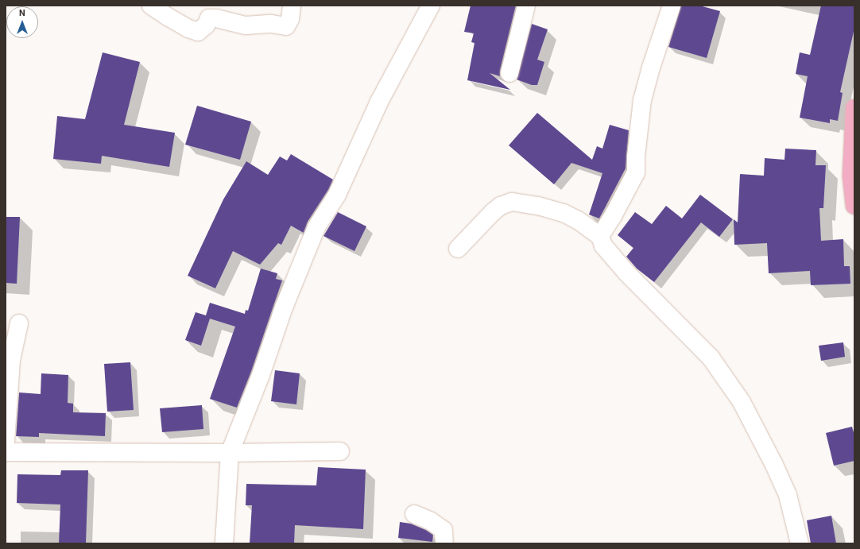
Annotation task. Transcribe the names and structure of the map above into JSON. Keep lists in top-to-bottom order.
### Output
{
  "north": "top"
}
